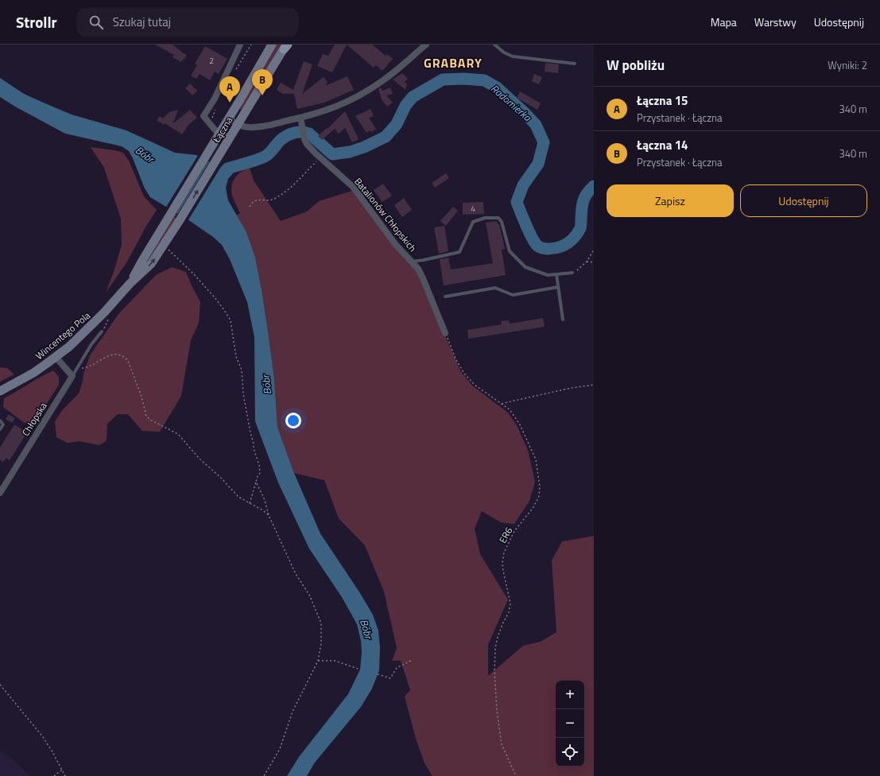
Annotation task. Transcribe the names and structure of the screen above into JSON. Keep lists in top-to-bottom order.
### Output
{
  "streets": {
    "main road": ["Łączna", "Wincentego Pola"],
    "street": ["Batalionów Chłopskich", "Chłopska"],
    "path": ["ER6"]
  },
  "crossings": [
    ["Łączna", "Wincentego Pola"],
    ["Batalionów Chłopskich", "ER6"]
  ],
  "districts": ["GRABARY"],
  "water": ["Radomierka", "Bóbr"],
  "house_numbers": ["2", "4"],
  "page": {
    "header": "Strollr",
    "search": "Szukaj tutaj",
    "nav": ["Mapa", "Warstwy", "Udostępnij"],
    "heading": ["W pobliżu", "Wyniki: 2"],
    "pins": ["B", "A"],
    "list": [
      {
        "mark": "A",
        "name": "Łączna 15",
        "note": "Przystanek · Łączna",
        "value": "340 m"
      },
      {
        "mark": "B",
        "name": "Łączna 14",
        "note": "Przystanek · Łączna",
        "value": "340 m"
      }
    ],
    "buttons": ["Zapisz", "Udostępnij"],
    "map_buttons": ["+", "−"]
  }
}
